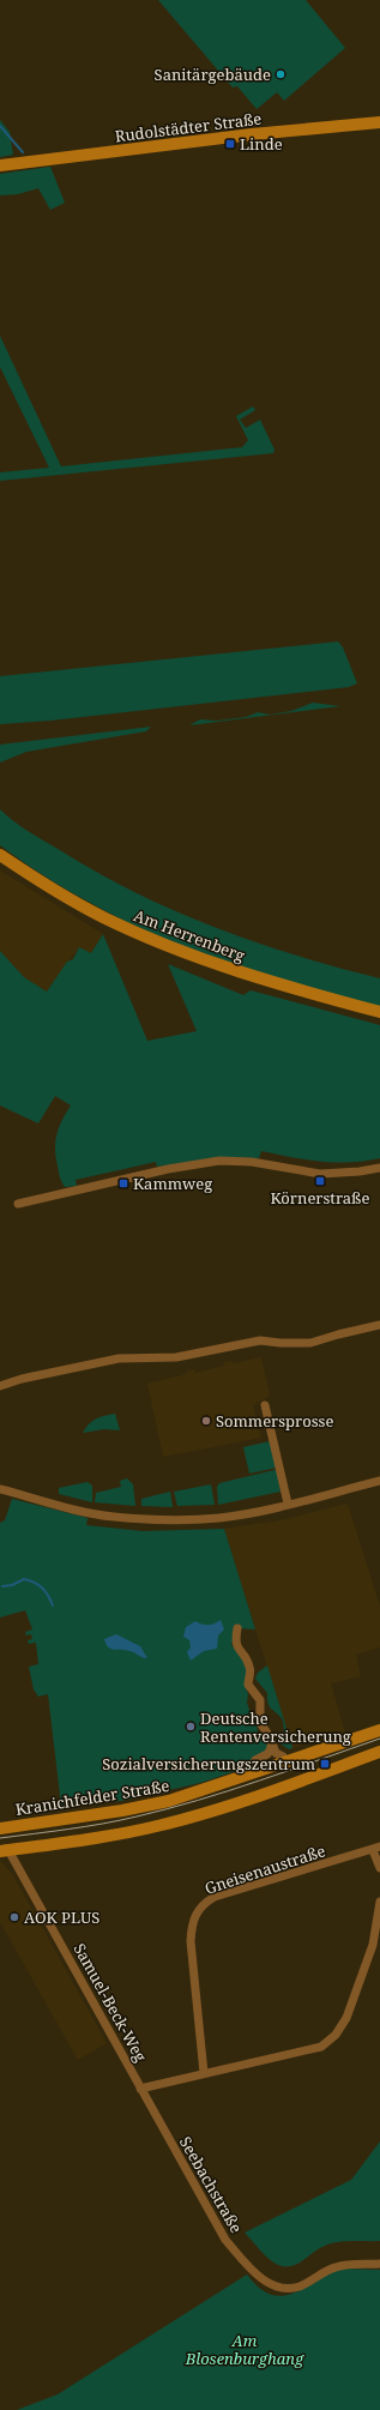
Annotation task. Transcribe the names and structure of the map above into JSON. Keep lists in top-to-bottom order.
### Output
{
  "streets": {
    "main road": [
      "Rudolstädter Straße",
      "Am Herrenberg",
      "Kranichfelder Straße",
      "Samuel-Beck-Weg"
    ],
    "street": ["Gneisenaustraße", "Seebachstraße"]
  },
  "crossings": [
    ["Kranichfelder Straße", "Samuel-Beck-Weg"],
    ["Samuel-Beck-Weg", "Seebachstraße"]
  ],
  "parks": ["Am Blosenburghang"],
  "places": {
    "other": [
      "Sanitärgebäude",
      "Sommersprosse",
      "Deutsche Rentenversicherung",
      "AOK PLUS"
    ],
    "transit": [
      "Linde",
      "Körnerstraße",
      "Kammweg",
      "Sozialversicherungszentrum"
    ]
  }
}
